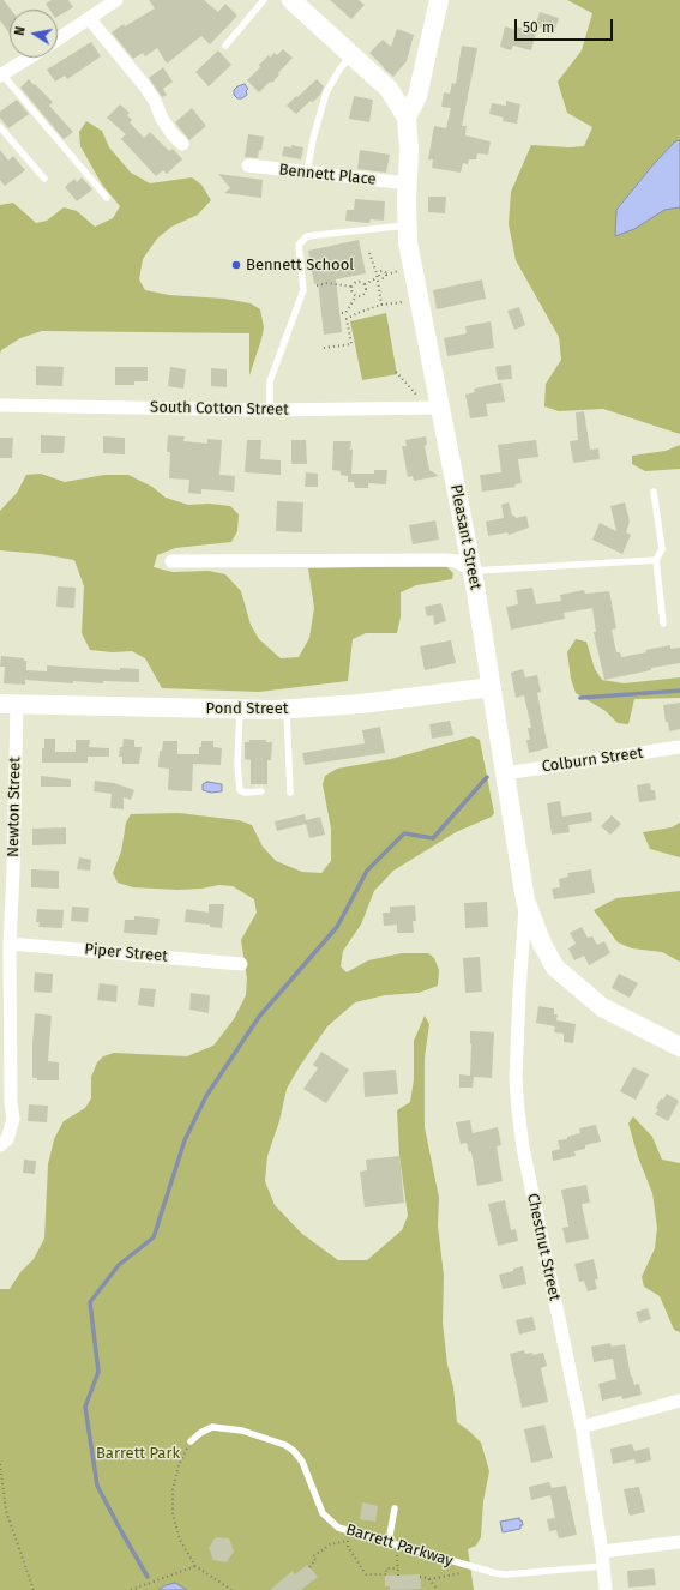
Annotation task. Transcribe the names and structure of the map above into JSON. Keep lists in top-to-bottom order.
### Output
{
  "streets": {
    "street": [
      "Bennett Place",
      "South Cotton Street",
      "Pleasant Street",
      "Pond Street",
      "Colburn Street",
      "Newton Street",
      "Piper Street",
      "Chestnut Street"
    ],
    "lane": ["Barrett Parkway"]
  },
  "crossings": [
    ["Bennett Place", "Pleasant Street"],
    ["South Cotton Street", "Pleasant Street"],
    ["Pleasant Street", "Pond Street"],
    ["Pleasant Street", "Colburn Street"],
    ["Pleasant Street", "Chestnut Street"],
    ["Pond Street", "Newton Street"],
    ["Newton Street", "Piper Street"],
    ["Chestnut Street", "Barrett Parkway"]
  ],
  "parks": ["Barrett Park"],
  "places": ["Bennett School"],
  "scale_bar": "50 m",
  "north": "left"
}
